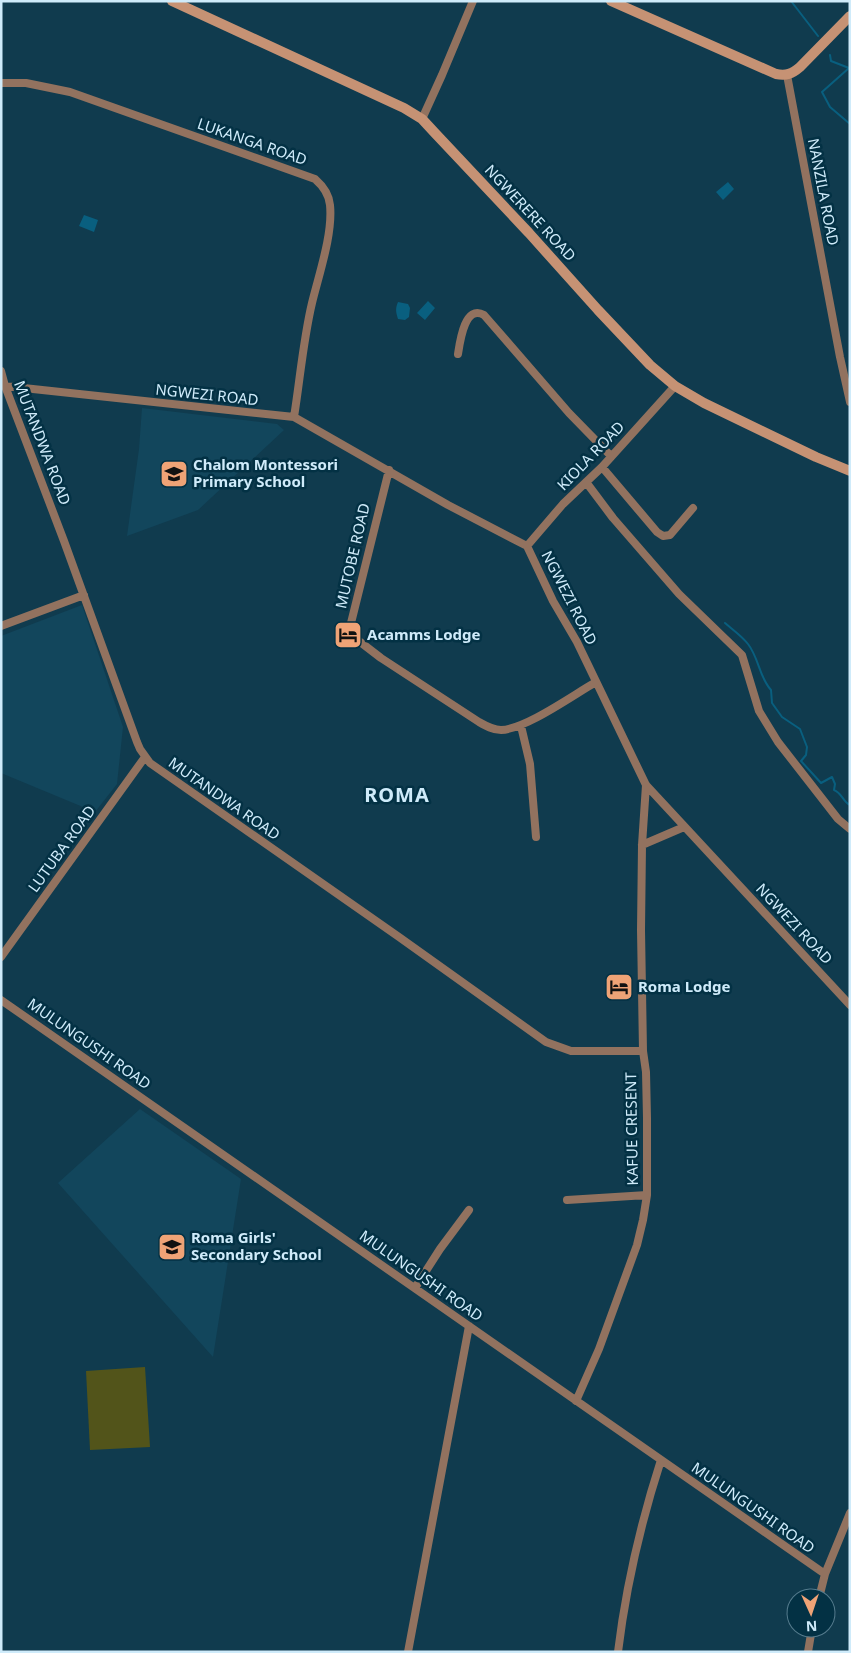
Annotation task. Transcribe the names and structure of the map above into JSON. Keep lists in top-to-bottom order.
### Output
{
  "streets": {
    "street": [
      "LUKANGA ROAD",
      "NANZILA ROAD",
      "NGWERERE ROAD",
      "NGWEZI ROAD",
      "MUTANDWA ROAD",
      "KIOLA ROAD",
      "MUTOBE ROAD",
      "LUTUBA ROAD",
      "MULUNGUSHI ROAD",
      "KAFUE CRESENT"
    ]
  },
  "crossings": [
    ["LUKANGA ROAD", "NGWEZI ROAD"],
    ["NGWERERE ROAD", "KIOLA ROAD"],
    ["NGWEZI ROAD", "MUTANDWA ROAD"],
    ["NGWEZI ROAD", "KIOLA ROAD"],
    ["NGWEZI ROAD", "MUTOBE ROAD"],
    ["NGWEZI ROAD", "KAFUE CRESENT"],
    ["MUTANDWA ROAD", "LUTUBA ROAD"],
    ["MUTANDWA ROAD", "KAFUE CRESENT"],
    ["MULUNGUSHI ROAD", "KAFUE CRESENT"]
  ],
  "districts": ["ROMA"],
  "places": {
    "school or university": ["Chalom Montessori Primary School", "Roma Girls' Secondary School"],
    "hotel": ["Acamms Lodge", "Roma Lodge"]
  },
  "north": "bottom"
}
